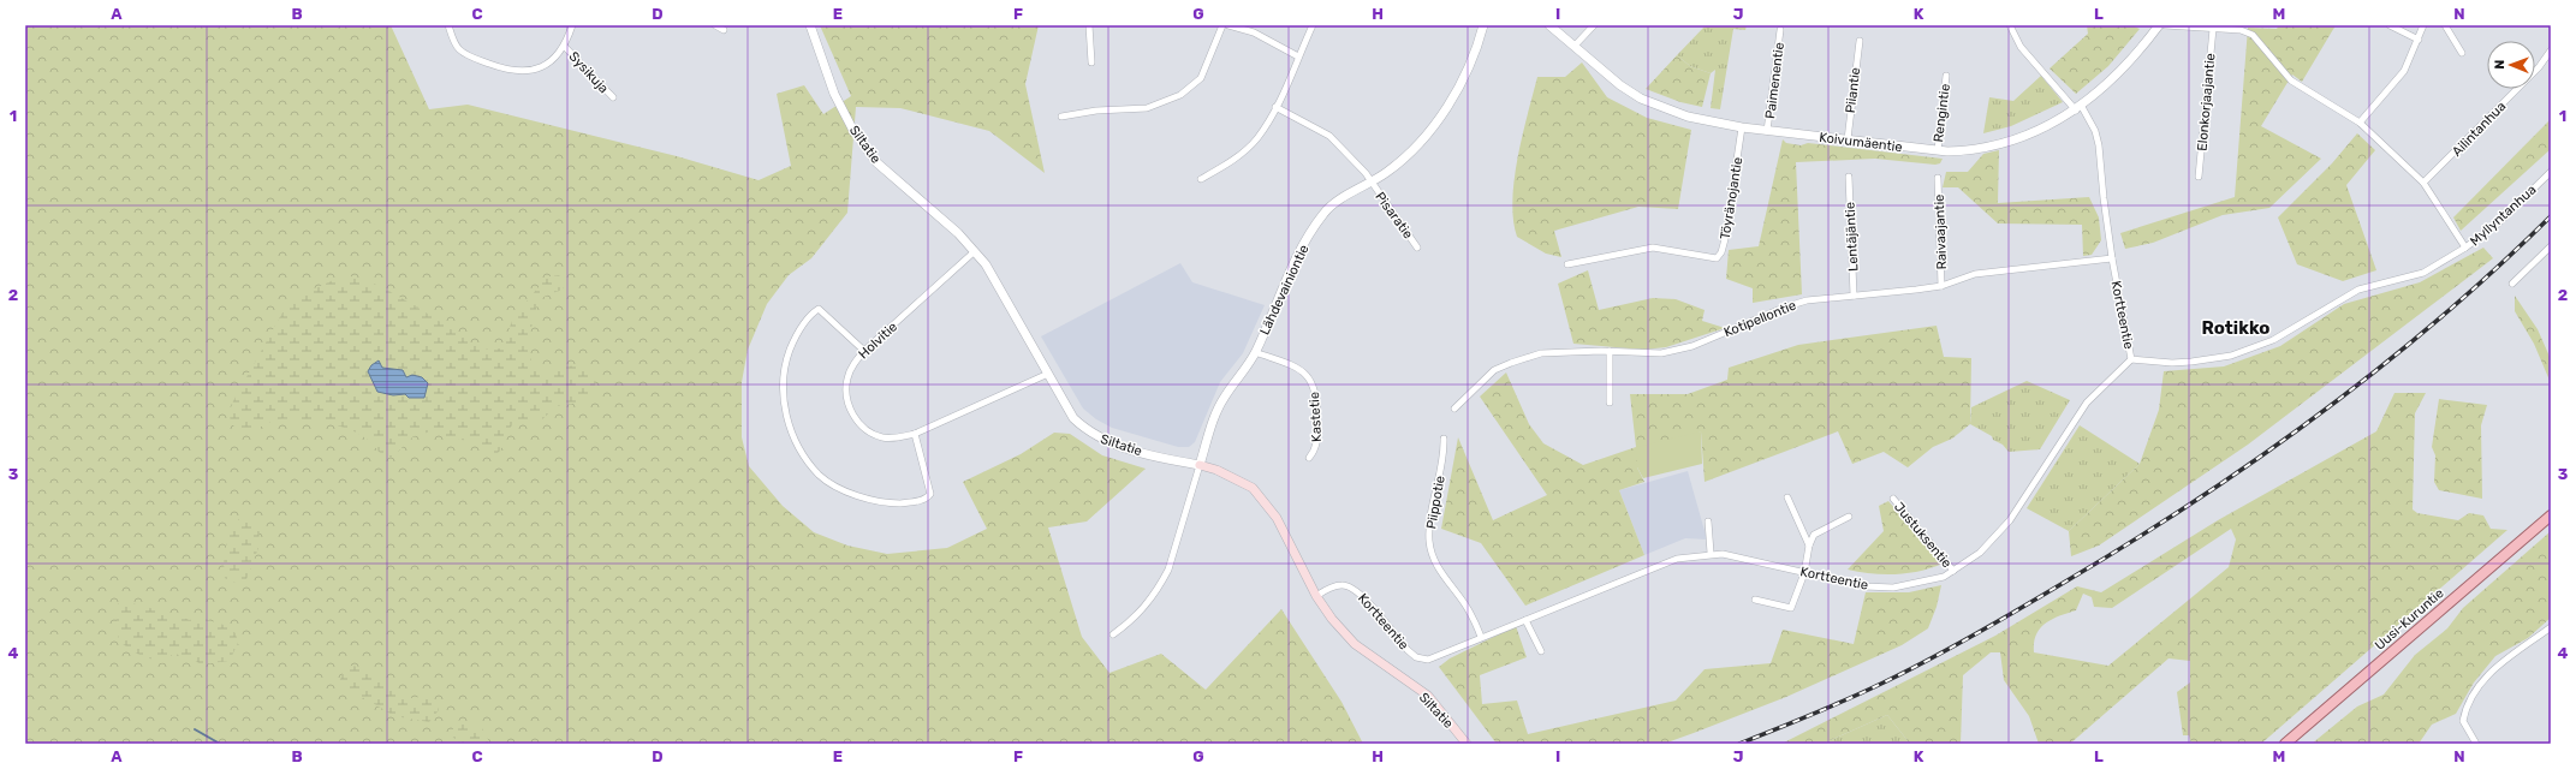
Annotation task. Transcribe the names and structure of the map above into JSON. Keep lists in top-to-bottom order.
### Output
{
  "streets": {
    "main road": ["Siltatie", "Uusi-Kuruntie"],
    "street": [
      "Sysikuja",
      "Paimenentie",
      "Piiantie",
      "Elonkorjaajantie",
      "Rengintie",
      "Ailintanhua",
      "Koivumäentie",
      "Töyränojantie",
      "Pisaratie",
      "Myllyntanhua",
      "Raivaajantie",
      "Lentäjäntie",
      "Lähdevainiontie",
      "Kortteentie",
      "Kotipellontie",
      "Holvitie",
      "Kastetie",
      "Piippotie",
      "Justuksentie"
    ]
  },
  "crossings": [
    ["Paimenentie", "Koivumäentie"],
    ["Piiantie", "Koivumäentie"],
    ["Rengintie", "Koivumäentie"],
    ["Koivumäentie", "Töyränojantie"],
    ["Koivumäentie", "Kortteentie"],
    ["Siltatie", "Lähdevainiontie"],
    ["Siltatie", "Kortteentie"],
    ["Siltatie", "Holvitie"],
    ["Pisaratie", "Lähdevainiontie"],
    ["Myllyntanhua", "Kortteentie"],
    ["Raivaajantie", "Kotipellontie"],
    ["Lentäjäntie", "Kotipellontie"],
    ["Lähdevainiontie", "Kastetie"],
    ["Kortteentie", "Kotipellontie"],
    ["Kortteentie", "Piippotie"],
    ["Kortteentie", "Justuksentie"]
  ],
  "districts": ["Rotikko"],
  "north": "left",
  "grid": {
    "columns": [
      "A",
      "B",
      "C",
      "D",
      "E",
      "F",
      "G",
      "H",
      "I",
      "J",
      "K",
      "L",
      "M",
      "N"
    ],
    "rows": [
      "1",
      "2",
      "3",
      "4"
    ]
  }
}
